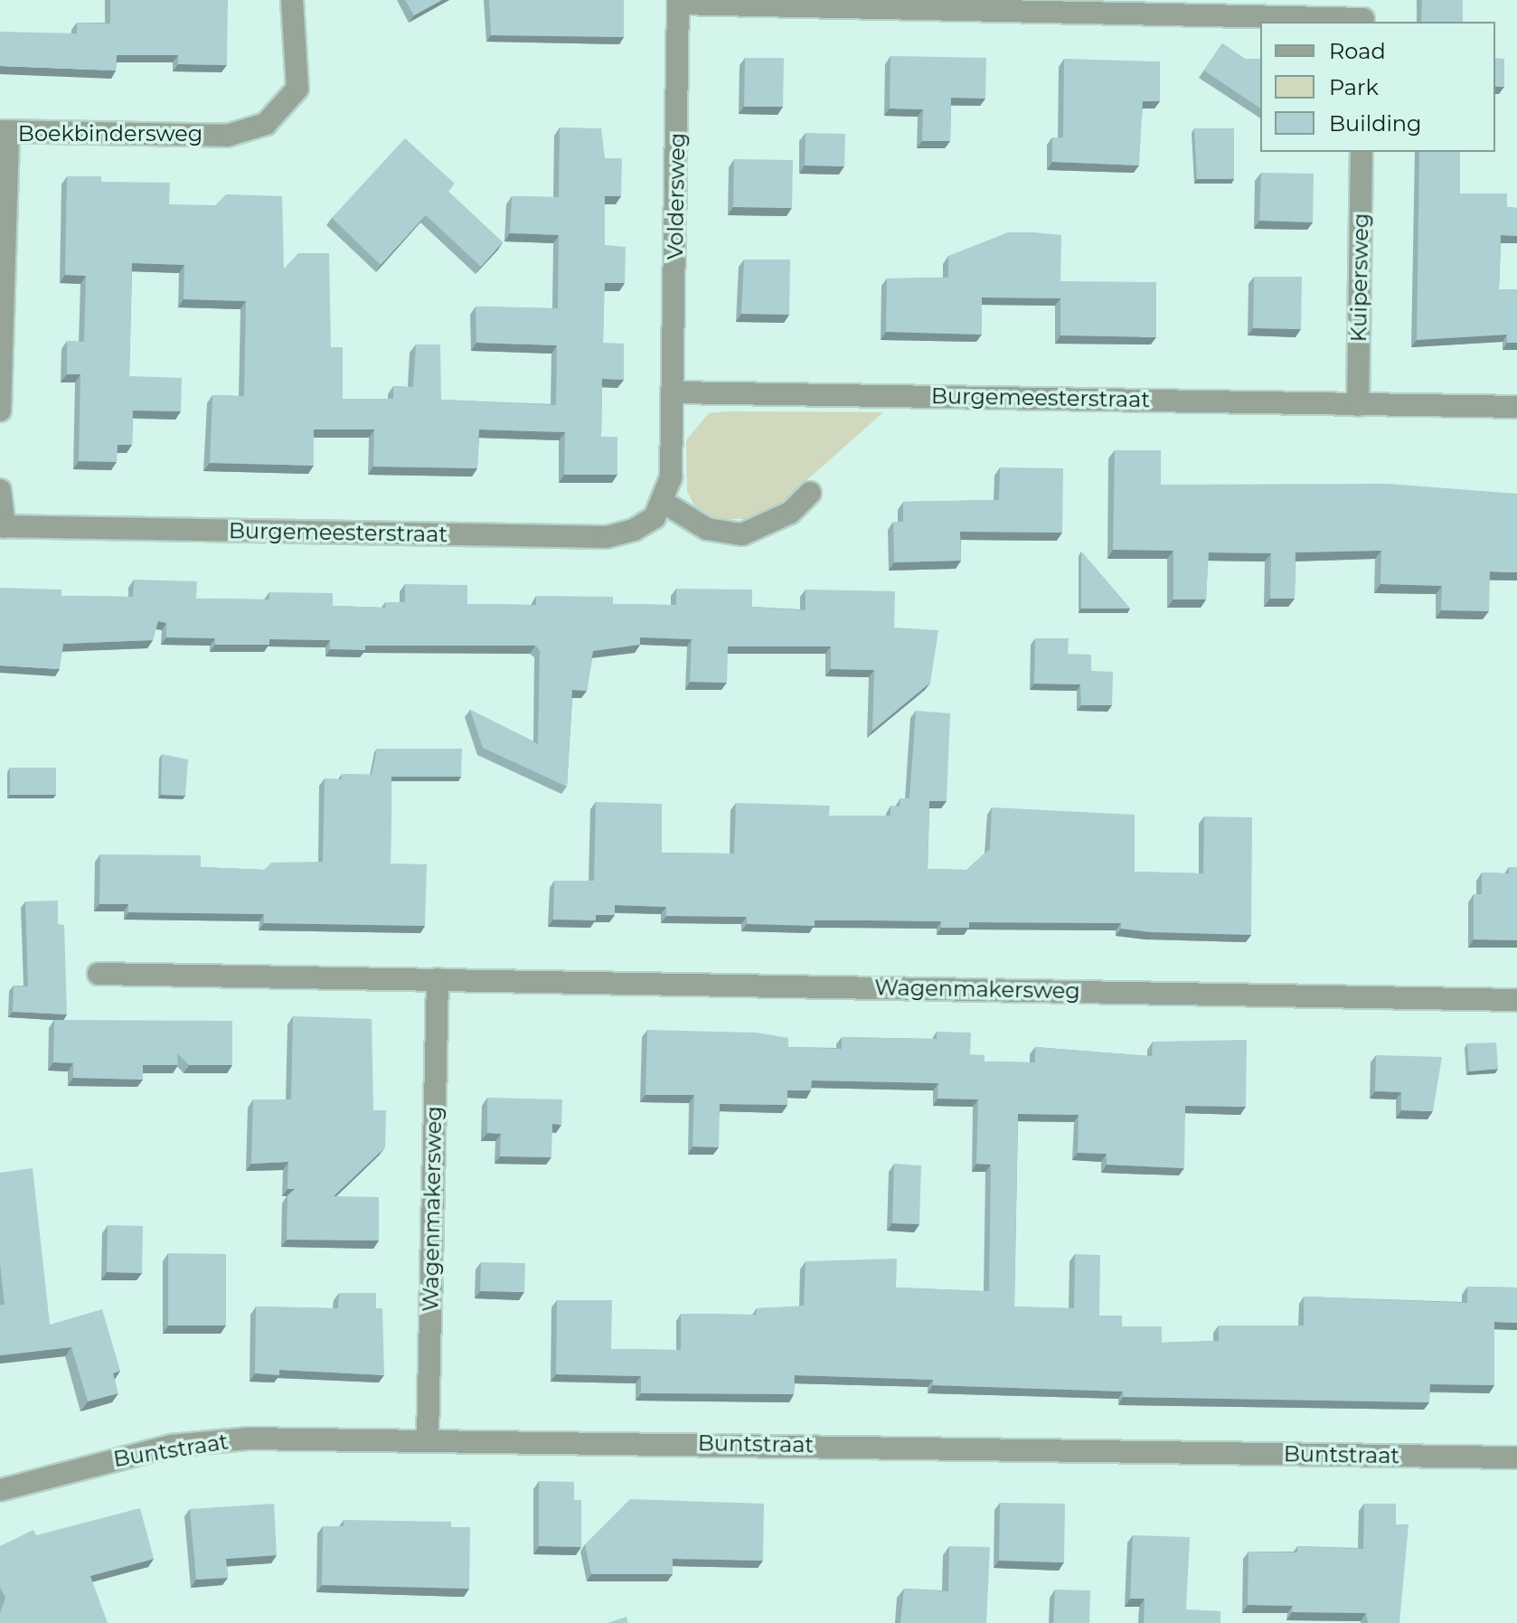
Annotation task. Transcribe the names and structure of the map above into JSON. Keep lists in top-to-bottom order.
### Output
{
  "streets": {
    "street": [
      "Boekbindersweg",
      "Voldersweg",
      "Kuipersweg",
      "Burgemeesterstraat",
      "Wagenmakersweg",
      "Buntstraat"
    ]
  },
  "crossings": [
    ["Voldersweg", "Burgemeesterstraat"],
    ["Kuipersweg", "Burgemeesterstraat"],
    ["Wagenmakersweg", "Buntstraat"]
  ],
  "legend": ["Road", "Park", "Building"]
}
